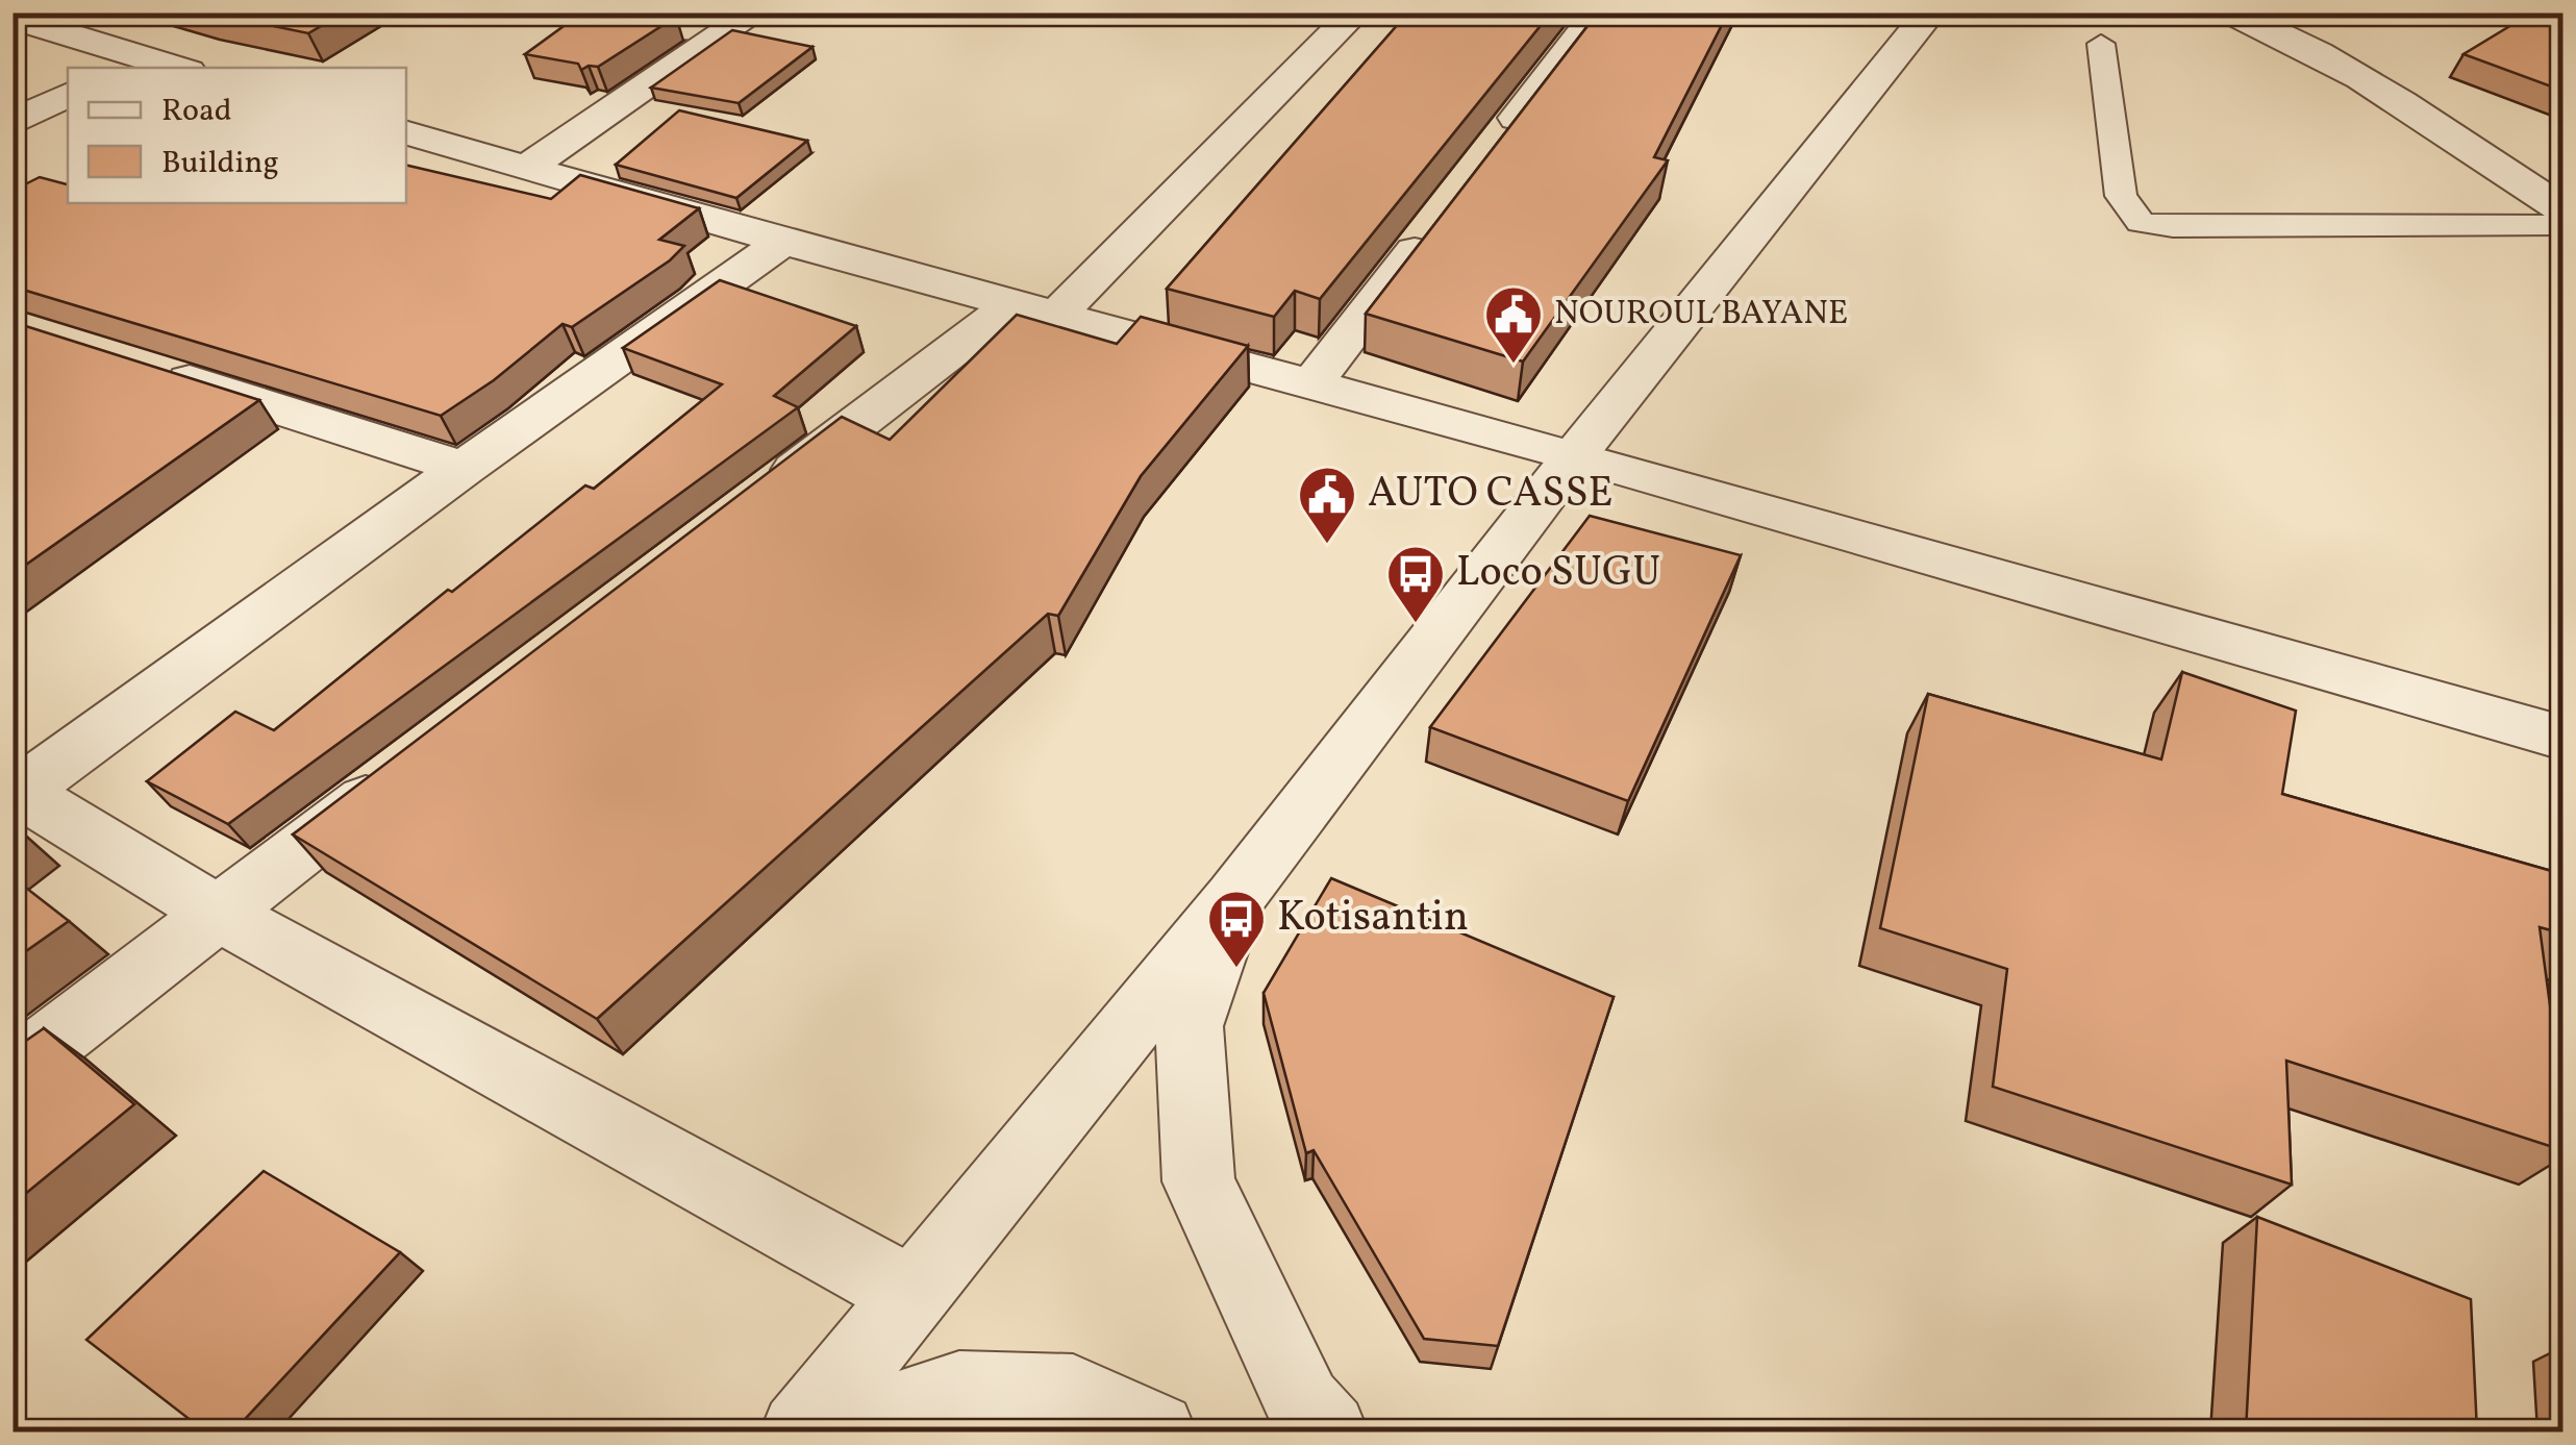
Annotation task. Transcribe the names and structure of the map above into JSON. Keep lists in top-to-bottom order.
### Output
{
  "places": {
    "public building": ["NOUROUL BAYANE", "AUTO CASSE"],
    "bus stop": ["Loco SUGU", "Kotisantin"]
  },
  "legend": ["Road", "Building"]
}
